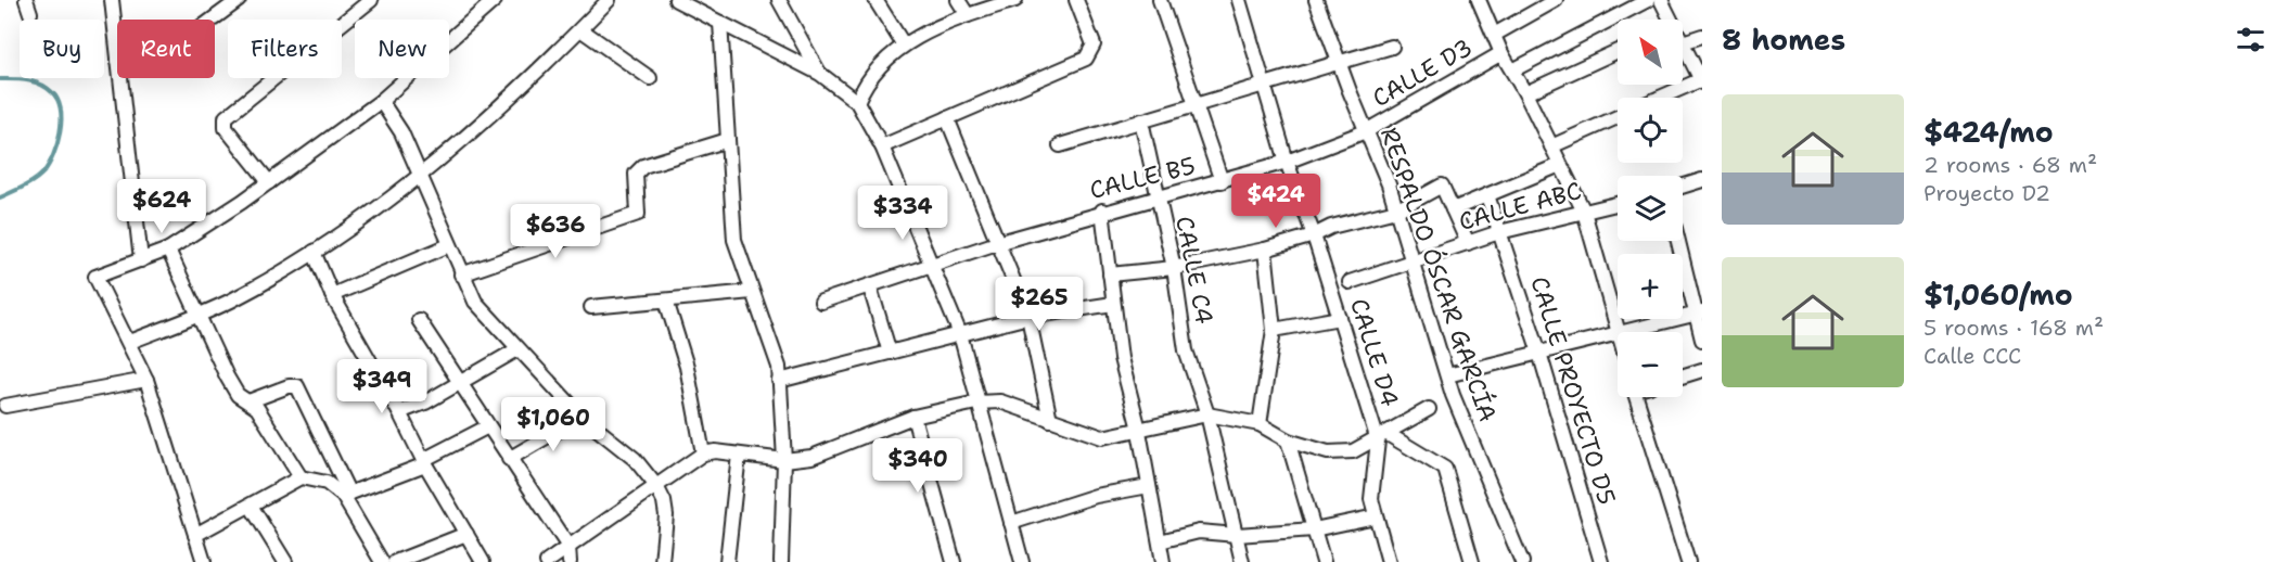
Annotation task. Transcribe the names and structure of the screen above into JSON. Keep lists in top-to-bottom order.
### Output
{
  "streets": {
    "street": [
      "CALLE D3",
      "CALLE B5",
      "CALLE ABC",
      "CALLE C4",
      "RESPALDO ÓSCAR GARCÍA",
      "CALLE D4",
      "CALLE PROYECTO D5"
    ]
  },
  "crossings": [
    ["CALLE D3", "CALLE B5"],
    ["CALLE D3", "RESPALDO ÓSCAR GARCÍA"],
    ["CALLE B5", "CALLE C4"],
    ["CALLE B5", "RESPALDO ÓSCAR GARCÍA"],
    ["CALLE B5", "CALLE D4"],
    ["CALLE ABC", "RESPALDO ÓSCAR GARCÍA"],
    ["CALLE ABC", "CALLE PROYECTO D5"]
  ],
  "north": "top left",
  "page": {
    "heading": "8 homes",
    "map_buttons": ["+", "−"],
    "chip": [
      "Buy",
      "Rent",
      "Filters",
      "New"
    ],
    "list": [
      {
        "name": "$424/mo",
        "note": "2 rooms · 68 m² · Proyecto D2"
      },
      {
        "name": "$1,060/mo",
        "note": "5 rooms · 168 m² · Calle CCC"
      }
    ],
    "price": [
      "$424",
      "$624",
      "$334",
      "$636",
      "$265",
      "$349",
      "$1,060",
      "$340"
    ]
  }
}
